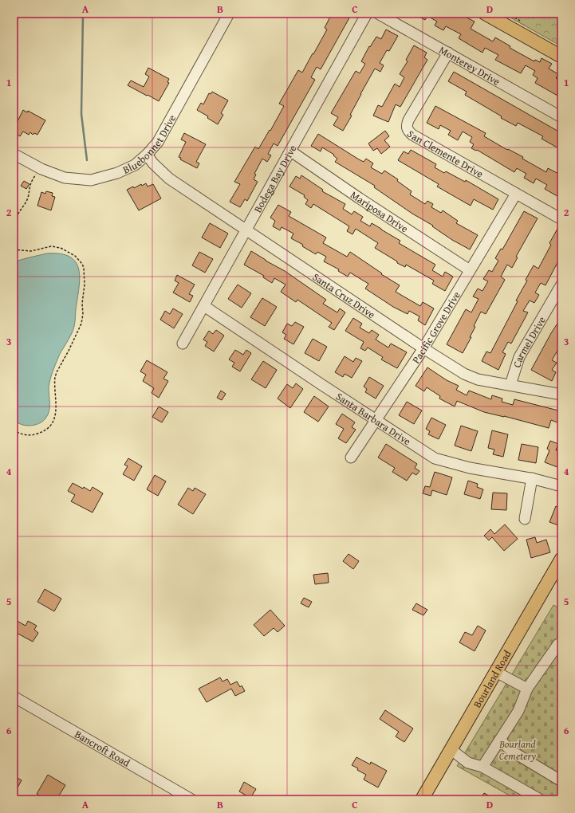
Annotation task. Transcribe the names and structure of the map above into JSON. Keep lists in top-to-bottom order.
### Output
{
  "streets": {
    "main road": ["Bourland Road"],
    "street": [
      "Monterey Drive",
      "Bluebonnet Drive",
      "San Clemente Drive",
      "Bodega Bay Drive",
      "Mariposa Drive",
      "Santa Cruz Drive",
      "Pacific Grove Drive",
      "Carmel Drive",
      "Santa Barbara Drive",
      "Bancroft Road"
    ]
  },
  "crossings": [
    ["Monterey Drive", "San Clemente Drive"],
    ["Bluebonnet Drive", "Santa Cruz Drive"],
    ["San Clemente Drive", "Pacific Grove Drive"],
    ["Bodega Bay Drive", "Mariposa Drive"],
    ["Bodega Bay Drive", "Santa Cruz Drive"],
    ["Bodega Bay Drive", "Santa Barbara Drive"],
    ["Mariposa Drive", "Pacific Grove Drive"],
    ["Santa Cruz Drive", "Pacific Grove Drive"],
    ["Santa Cruz Drive", "Carmel Drive"],
    ["Pacific Grove Drive", "Santa Barbara Drive"]
  ],
  "parks": ["Bourland Cemetery"],
  "grid": {
    "columns": [
      "A",
      "B",
      "C",
      "D"
    ],
    "rows": [
      "1",
      "2",
      "3",
      "4",
      "5",
      "6"
    ]
  }
}
